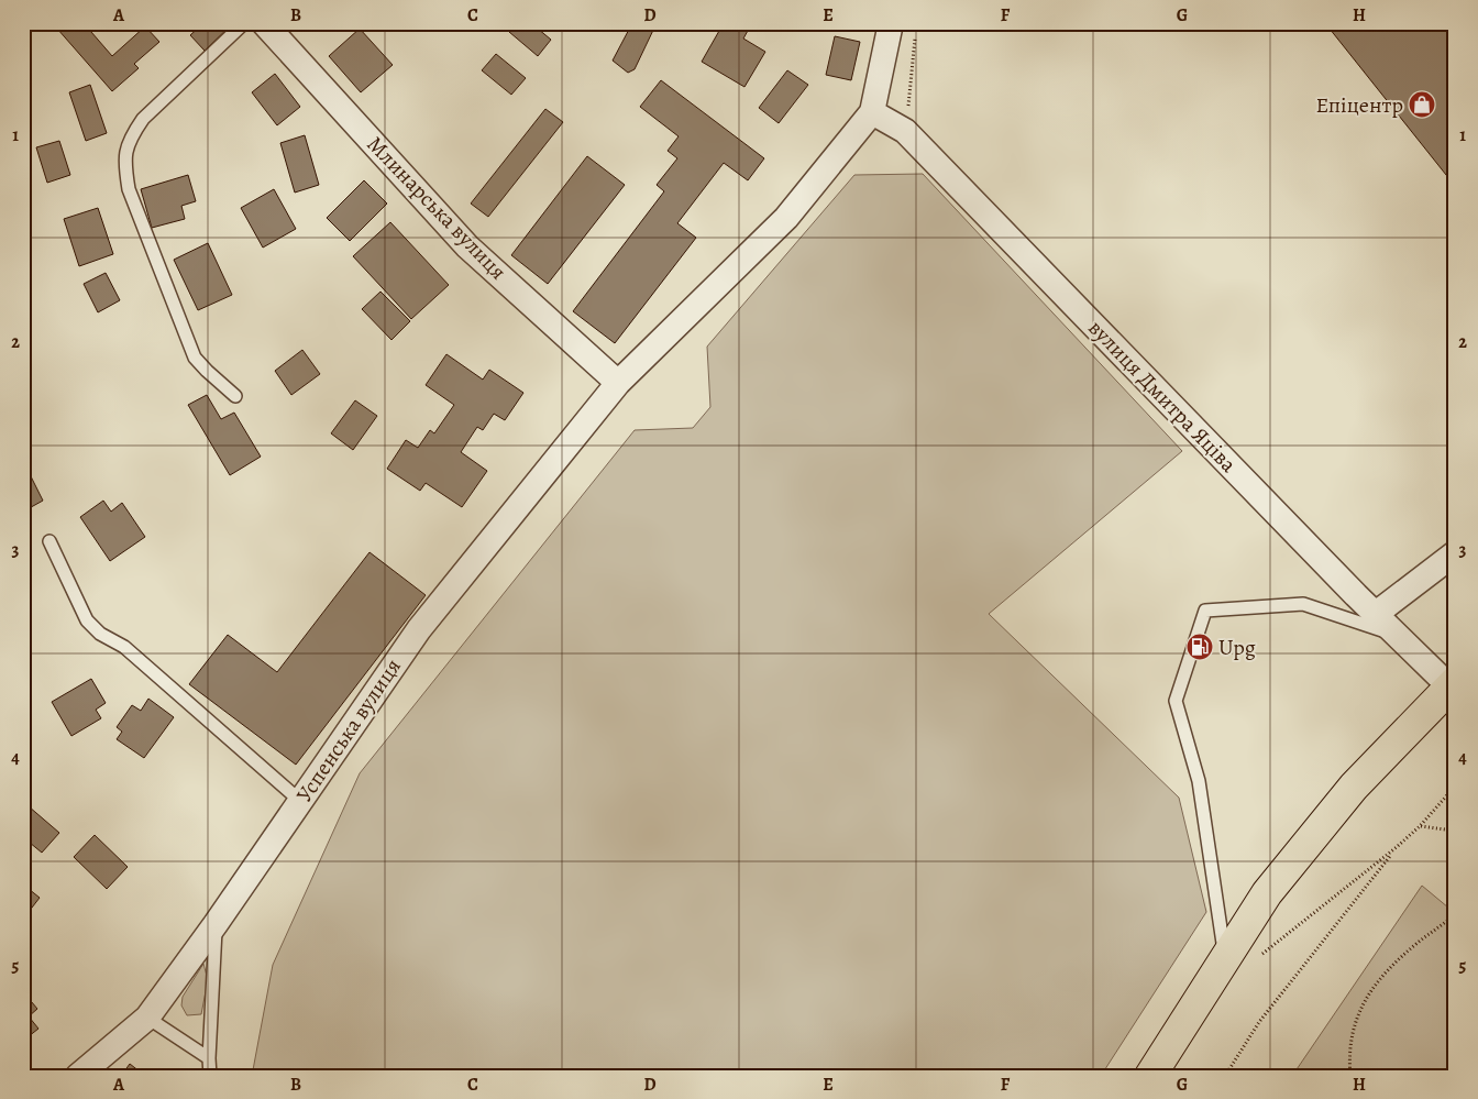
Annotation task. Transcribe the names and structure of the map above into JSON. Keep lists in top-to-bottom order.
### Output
{
  "streets": {
    "street": ["Млинарська вулиця", "вулиця Дмитра Яціва", "Успенська вулиця"]
  },
  "crossings": [
    ["Млинарська вулиця", "Успенська вулиця"],
    ["вулиця Дмитра Яціва", "Успенська вулиця"]
  ],
  "places": {
    "shop": ["Епіцентр"],
    "fuel station": ["Upg"]
  },
  "grid": {
    "columns": [
      "A",
      "B",
      "C",
      "D",
      "E",
      "F",
      "G",
      "H"
    ],
    "rows": [
      "1",
      "2",
      "3",
      "4",
      "5"
    ]
  }
}
